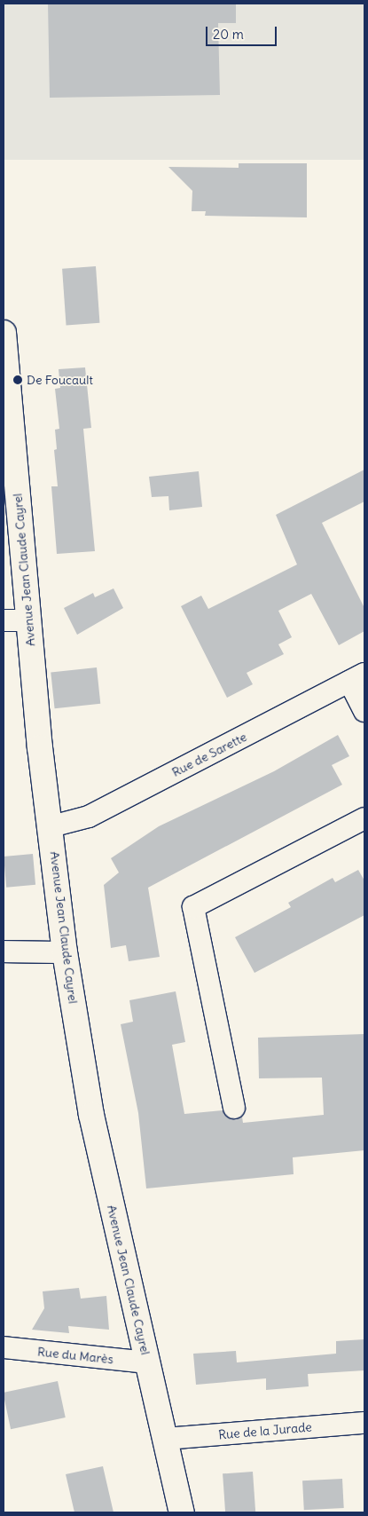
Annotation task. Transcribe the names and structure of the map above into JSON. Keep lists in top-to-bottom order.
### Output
{
  "streets": {
    "main road": ["Avenue Jean Claude Cayrel"],
    "street": ["Rue de Sarette", "Rue du Marès", "Rue de la Jurade"]
  },
  "crossings": [
    ["Avenue Jean Claude Cayrel", "Rue de Sarette"],
    ["Avenue Jean Claude Cayrel", "Rue du Marès"],
    ["Avenue Jean Claude Cayrel", "Rue de la Jurade"]
  ],
  "places": ["De Foucault"],
  "scale_bar": "20 m"
}
